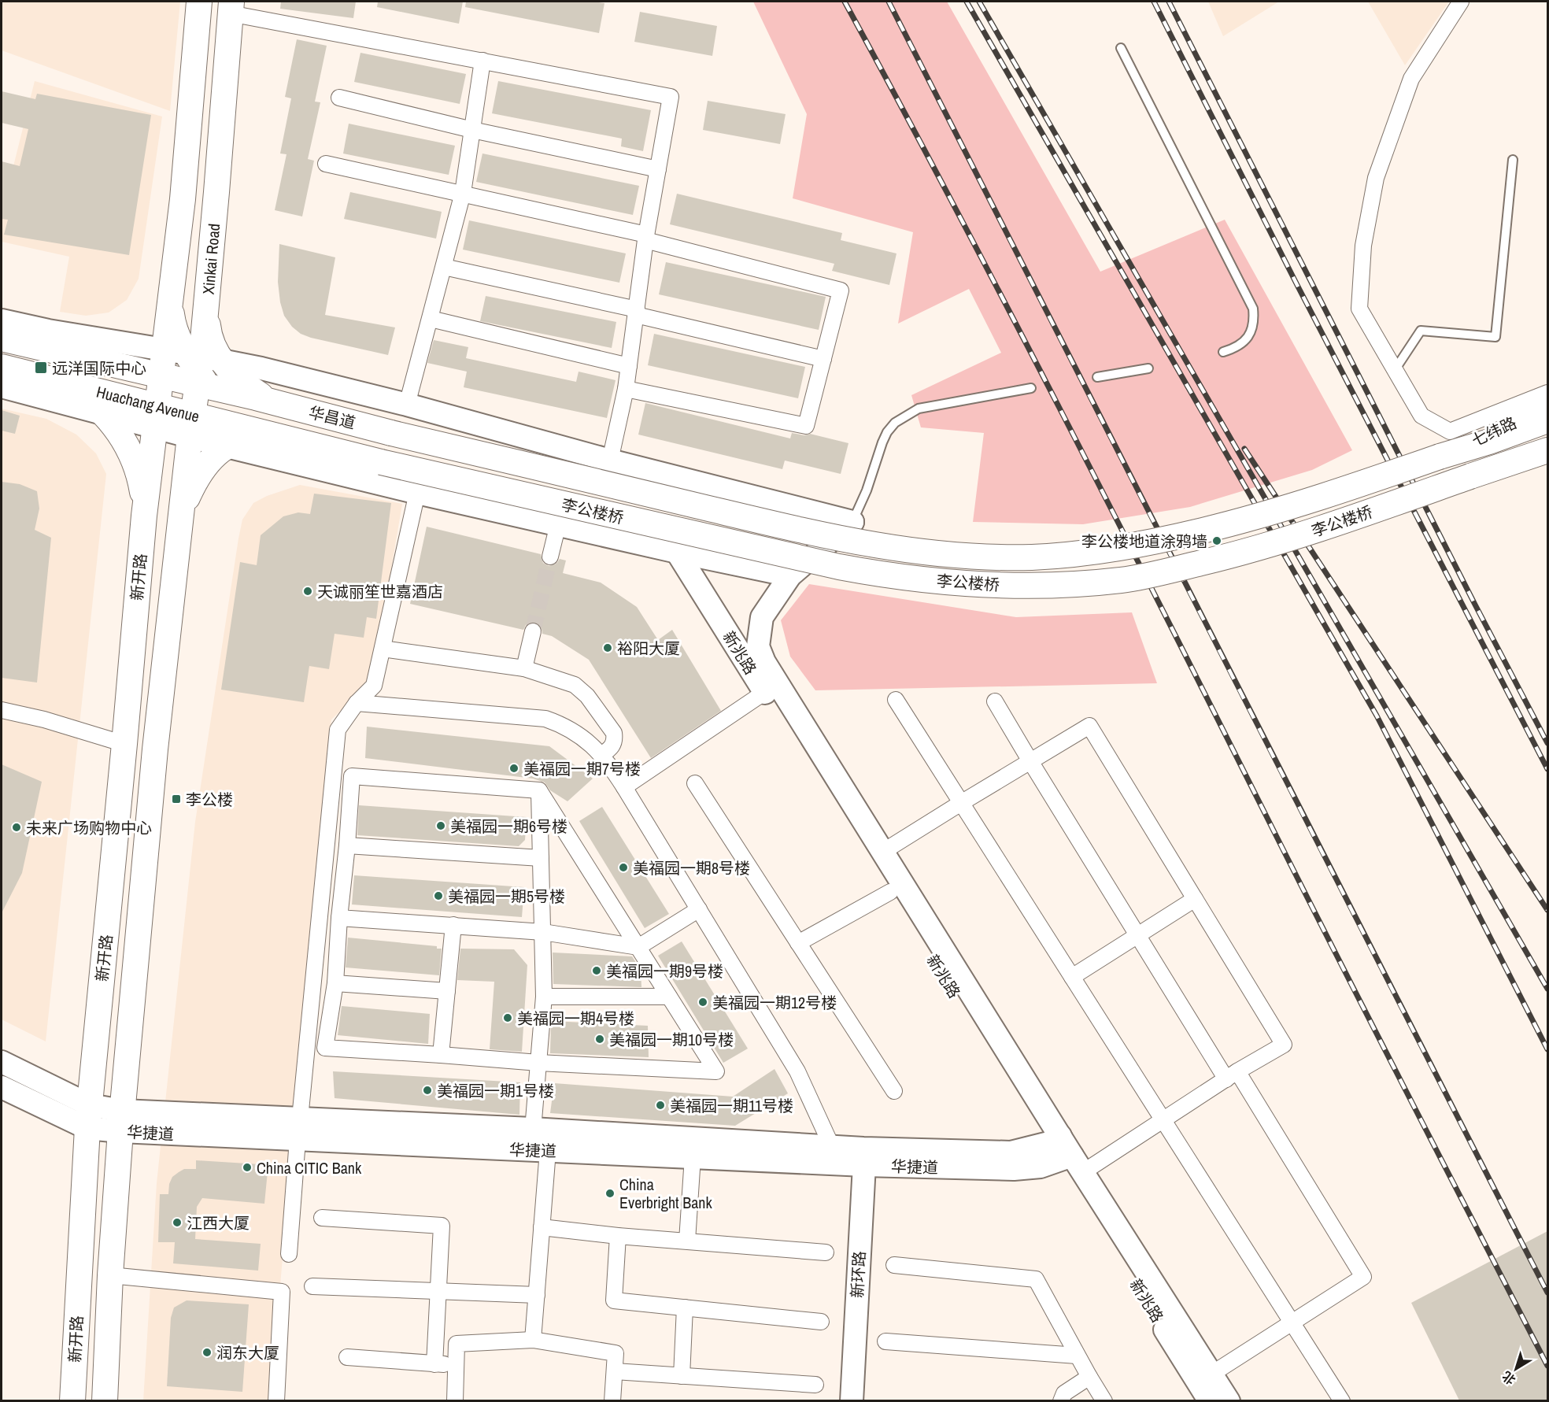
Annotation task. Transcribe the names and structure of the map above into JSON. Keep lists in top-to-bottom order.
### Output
{
  "streets": {
    "main road": [
      "Xinkai Road",
      "Huachang Avenue",
      "华昌道",
      "李公楼桥",
      "新开路"
    ],
    "street": [
      "七纬路",
      "新兆路",
      "华捷道",
      "新环路"
    ]
  },
  "crossings": [
    ["Xinkai Road", "Huachang Avenue"],
    ["Xinkai Road", "新开路"],
    ["Huachang Avenue", "华昌道"],
    ["华昌道", "李公楼桥"],
    ["七纬路", "李公楼桥"],
    ["新开路", "华捷道"],
    ["新兆路", "华捷道"],
    ["华捷道", "新环路"]
  ],
  "places": {
    "transit": ["远洋国际中心", "李公楼"],
    "other": [
      "李公楼地道涂鸦墙",
      "天诚丽笙世嘉酒店",
      "裕阳大厦",
      "美福园一期7号楼",
      "美福园一期6号楼",
      "未来广场购物中心",
      "美福园一期8号楼",
      "美福园一期5号楼",
      "美福园一期9号楼",
      "美福园一期12号楼",
      "美福园一期4号楼",
      "美福园一期10号楼",
      "美福园一期1号楼",
      "美福园一期11号楼",
      "China CITIC Bank",
      "China Everbright Bank",
      "江西大厦",
      "润东大厦"
    ]
  },
  "north": "bottom left"
}
